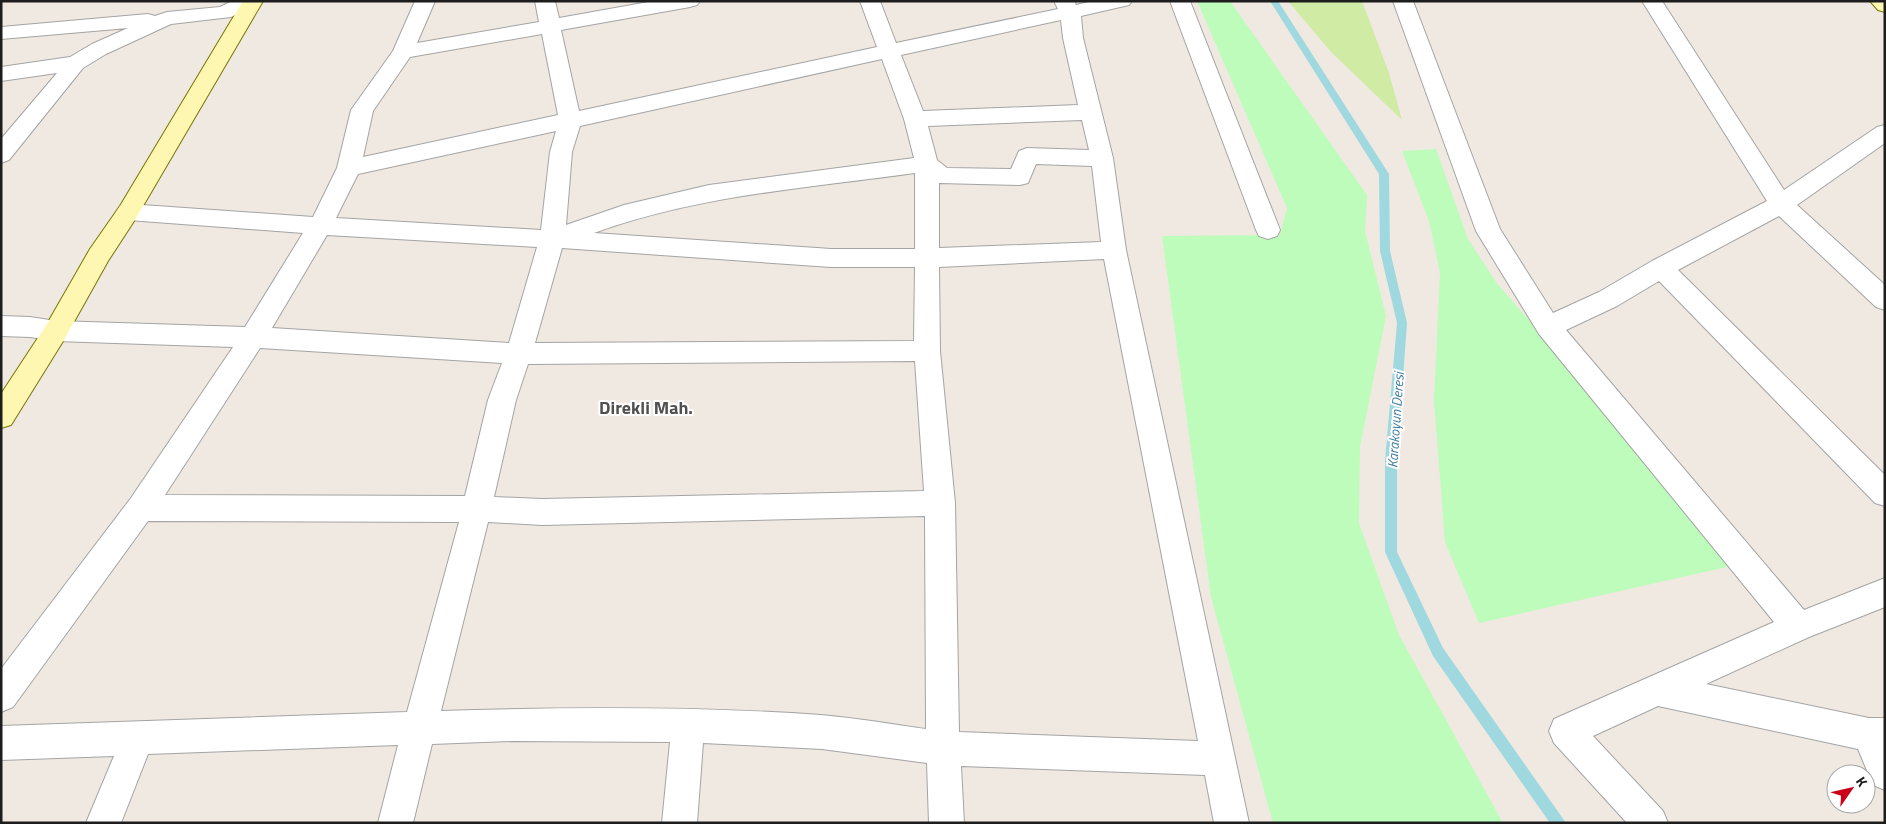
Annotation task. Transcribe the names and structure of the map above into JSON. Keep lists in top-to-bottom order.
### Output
{
  "districts": ["Direkli Mah."],
  "water": ["Karakoyun Deresi"],
  "north": "top right"
}
